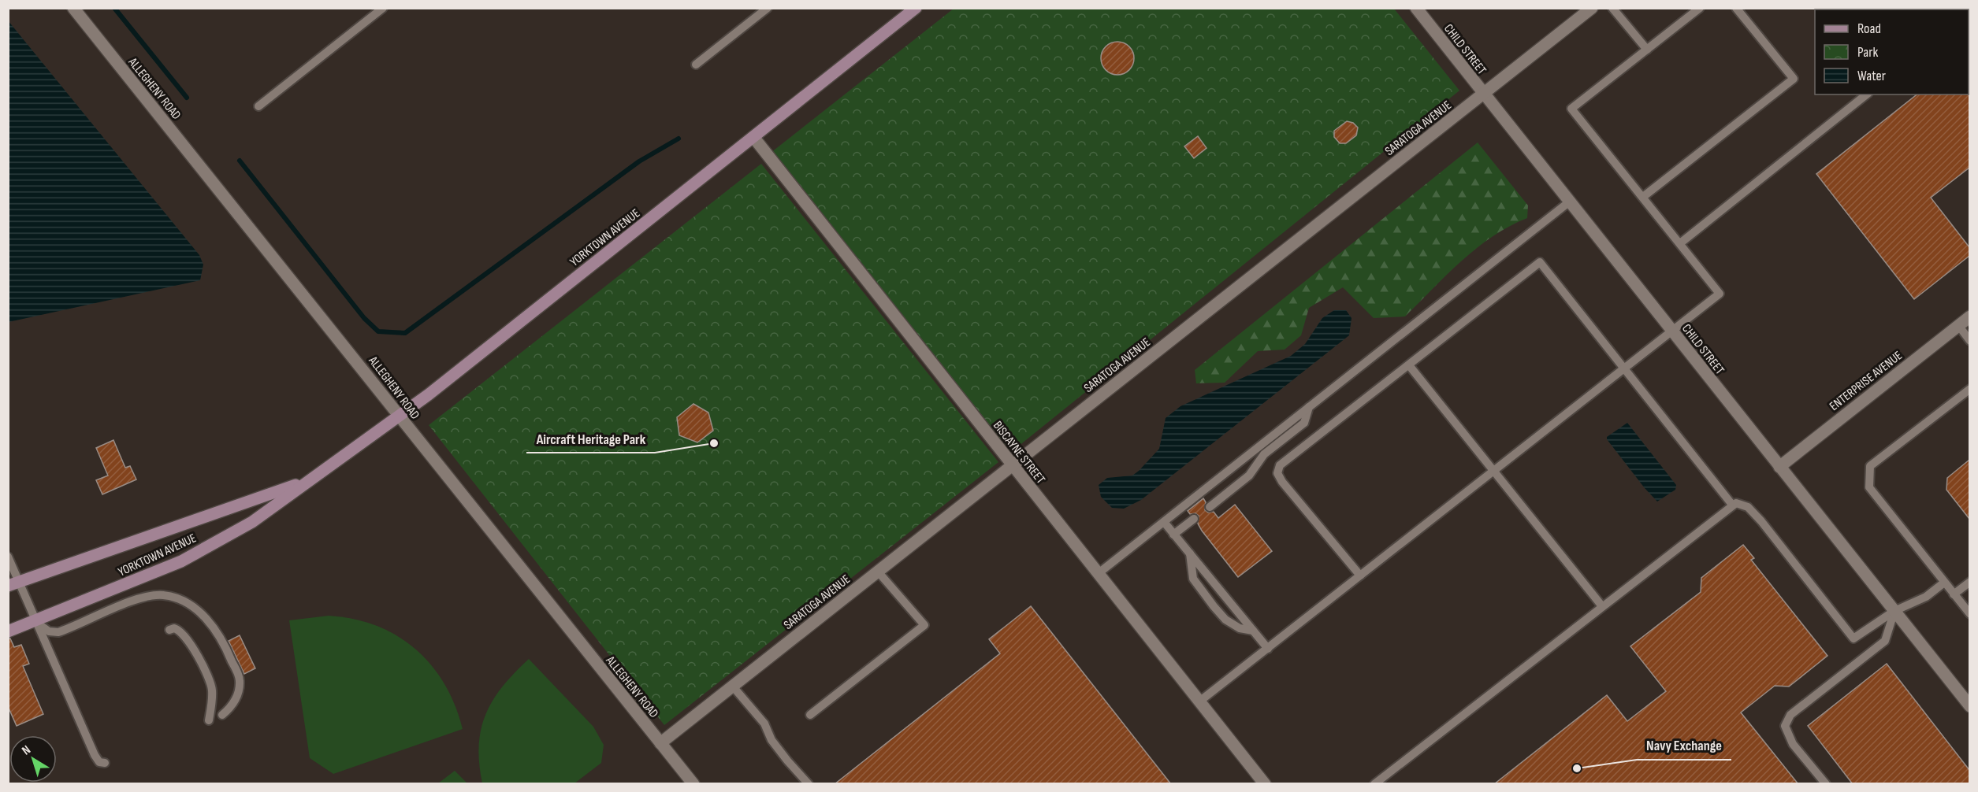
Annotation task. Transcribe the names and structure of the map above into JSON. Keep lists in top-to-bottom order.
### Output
{
  "streets": {
    "main road": ["YORKTOWN AVENUE"],
    "street": [
      "CHILD STREET",
      "ALLEGHENY ROAD",
      "SARATOGA AVENUE",
      "ENTERPRISE AVENUE",
      "BISCAYNE STREET"
    ]
  },
  "crossings": [
    ["CHILD STREET", "SARATOGA AVENUE"],
    ["CHILD STREET", "ENTERPRISE AVENUE"],
    ["ALLEGHENY ROAD", "SARATOGA AVENUE"],
    ["ALLEGHENY ROAD", "YORKTOWN AVENUE"],
    ["SARATOGA AVENUE", "BISCAYNE STREET"],
    ["YORKTOWN AVENUE", "BISCAYNE STREET"]
  ],
  "places": ["Aircraft Heritage Park", "Navy Exchange"],
  "legend": ["Road", "Park", "Water"],
  "north": "top left"
}
